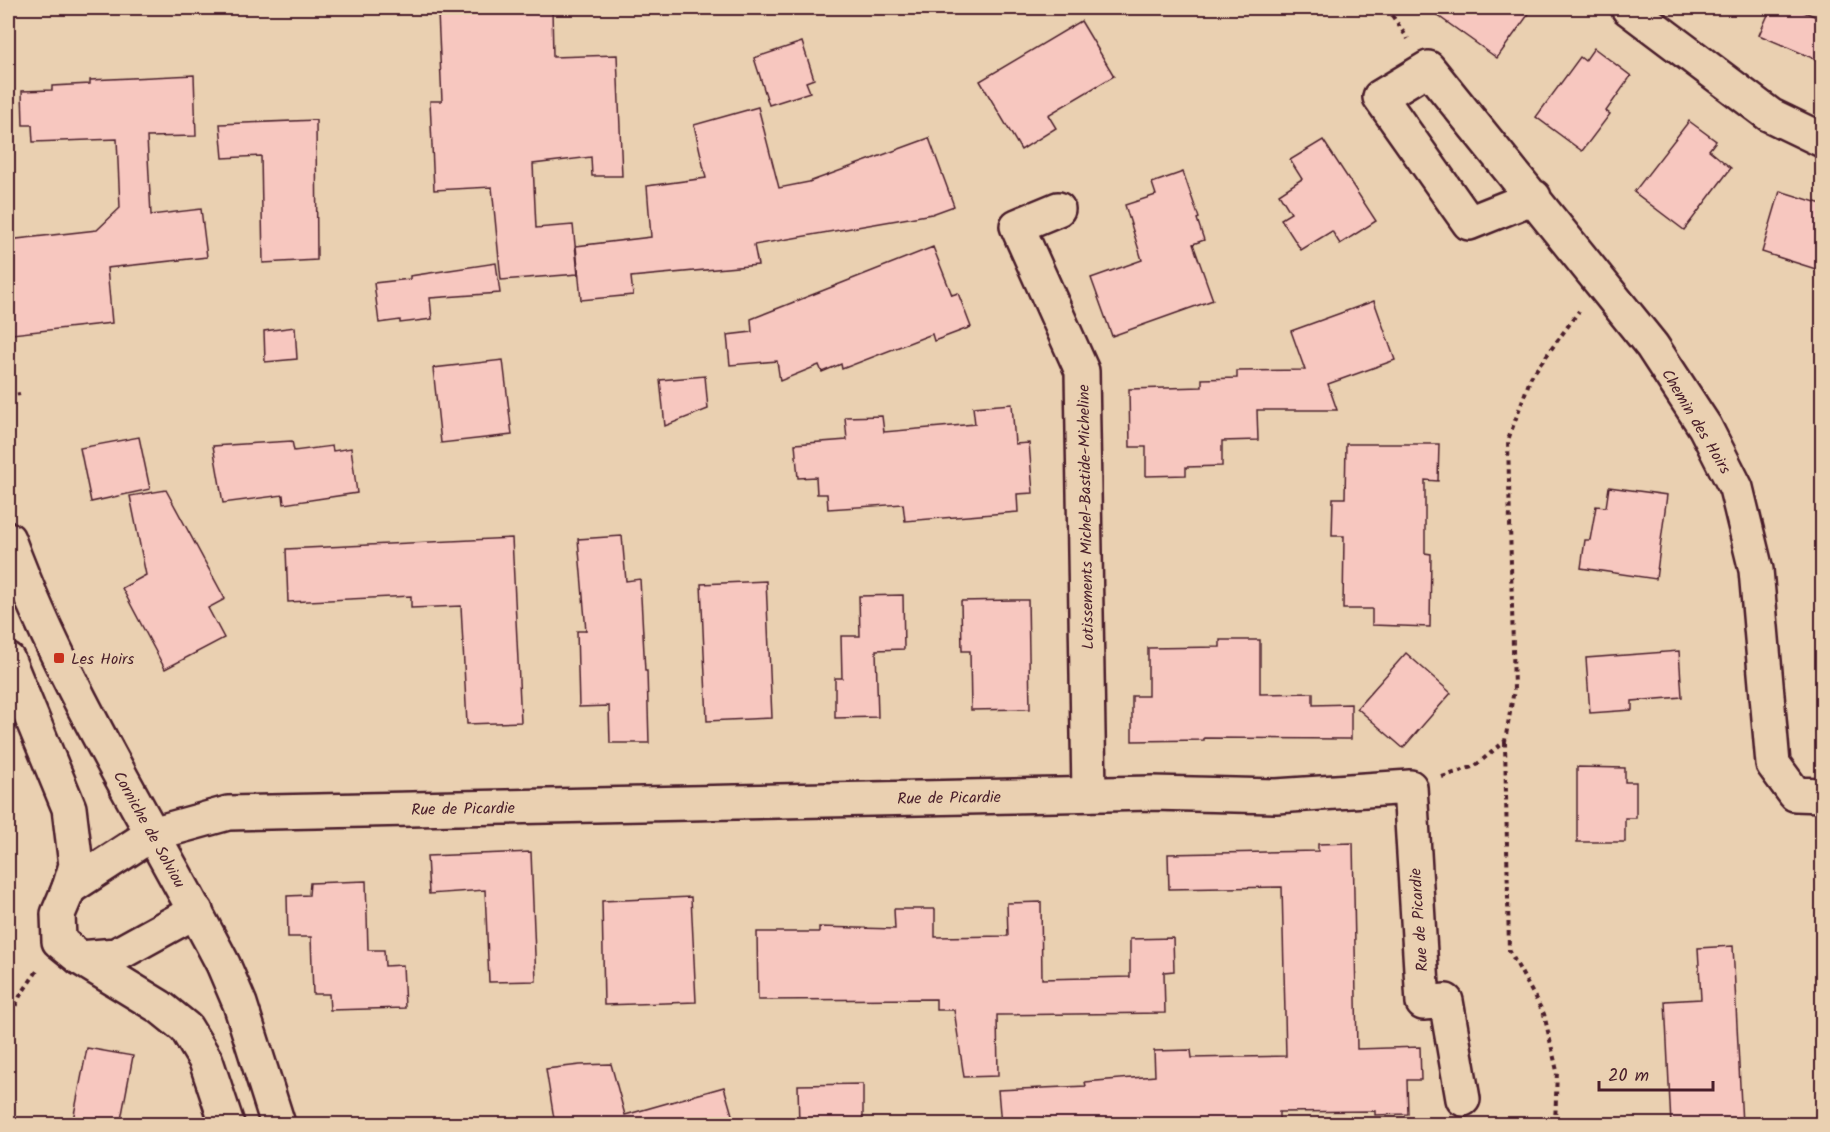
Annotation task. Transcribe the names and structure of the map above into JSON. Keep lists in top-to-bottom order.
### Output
{
  "streets": {
    "street": [
      "Chemin des Hoirs",
      "Lotissements Michel-Bastide-Micheline",
      "Rue de Picardie",
      "Corniche de Solviou"
    ]
  },
  "crossings": [
    ["Lotissements Michel-Bastide-Micheline", "Rue de Picardie"],
    ["Rue de Picardie", "Corniche de Solviou"]
  ],
  "places": {
    "transit": ["Les Hoirs"]
  },
  "scale_bar": "20 m"
}
